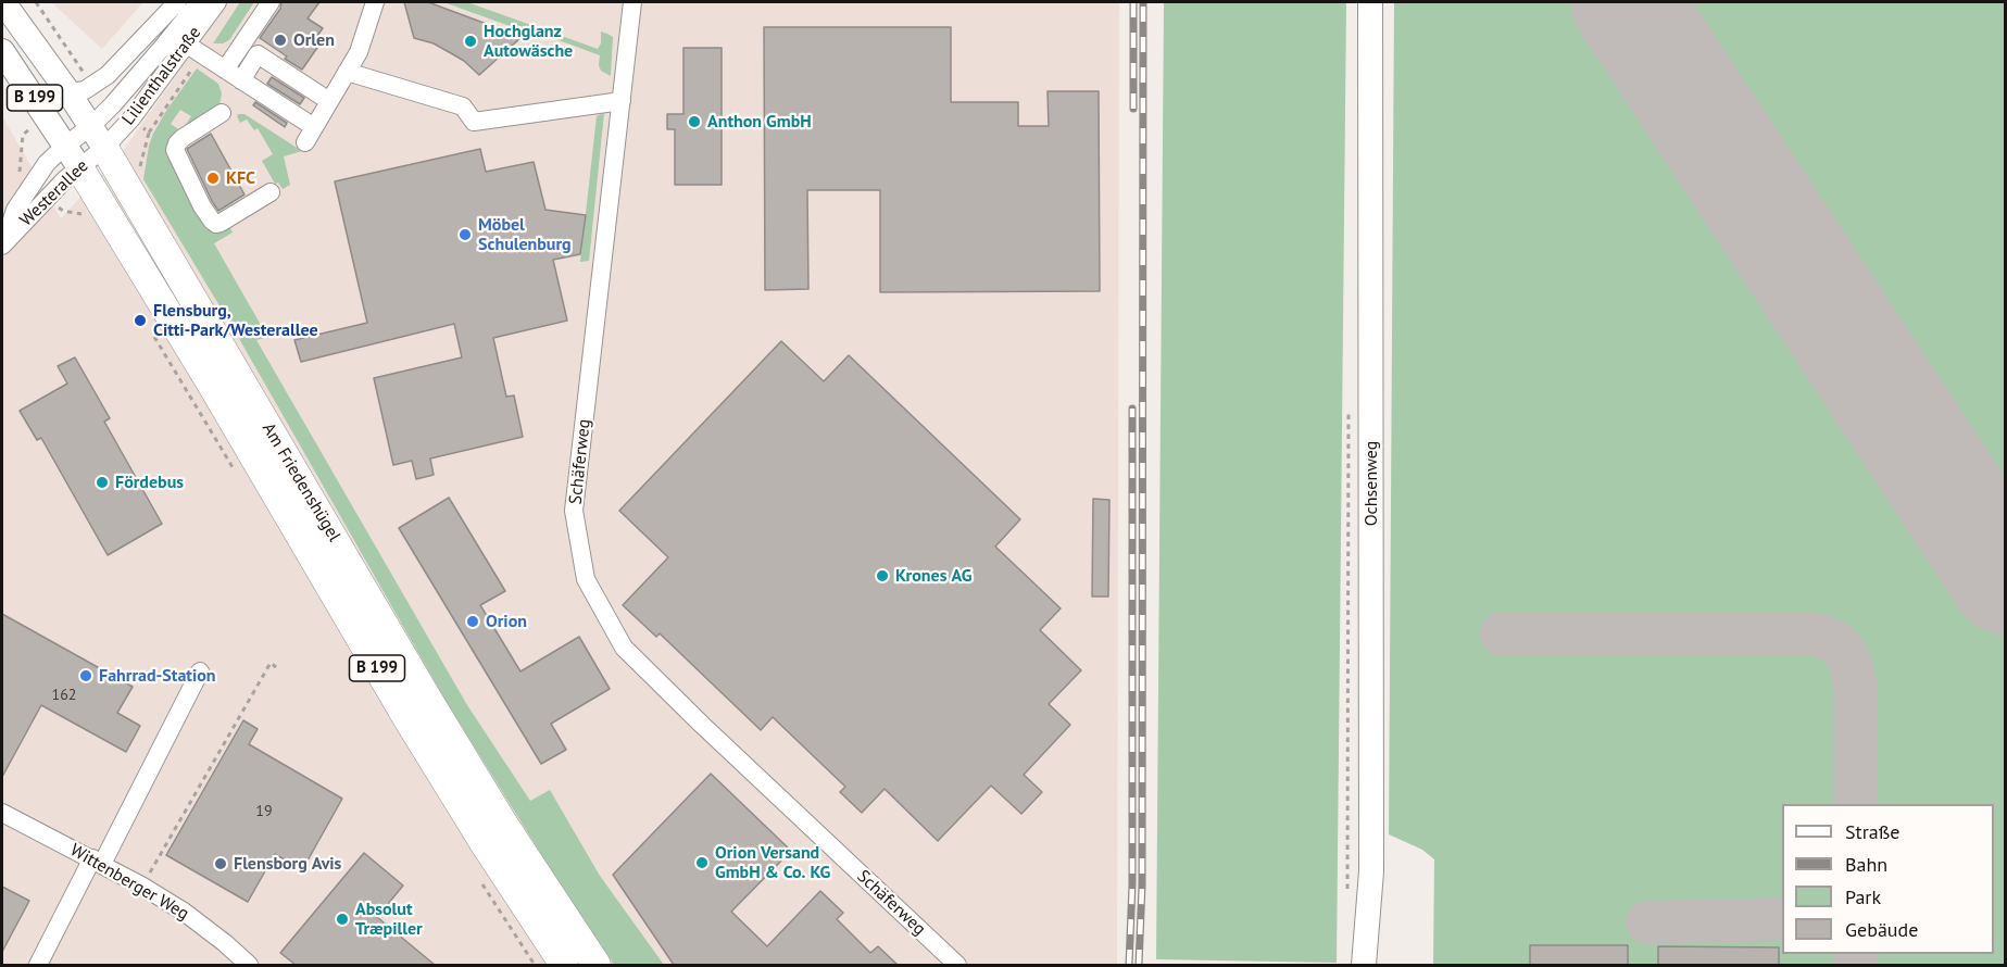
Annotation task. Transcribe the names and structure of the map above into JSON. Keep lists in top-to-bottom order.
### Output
{
  "streets": {
    "highway": ["B 199", "Am Friedenshügel"],
    "main road": ["Ochsenweg"],
    "street": [
      "Lilienthalstraße",
      "Westerallee",
      "Schäferweg",
      "Wittenberger Weg"
    ]
  },
  "crossings": [
    ["Lilienthalstraße", "Westerallee"],
    ["Lilienthalstraße", "Am Friedenshügel"],
    ["Westerallee", "Am Friedenshügel"]
  ],
  "places": [
    "Orlen",
    "Hochglanz Autowäsche",
    "Anthon GmbH",
    "KFC",
    "Möbel Schulenburg",
    "Flensburg, Citti-Park/Westerallee",
    "Fördebus",
    "Krones AG",
    "Orion",
    "Fahrrad-Station",
    "Orion Versand GmbH & Co. KG",
    "Flensborg Avis",
    "Absolut Træpiller"
  ],
  "house_numbers": ["162", "19"],
  "legend": [
    "Straße",
    "Bahn",
    "Park",
    "Gebäude"
  ]
}
